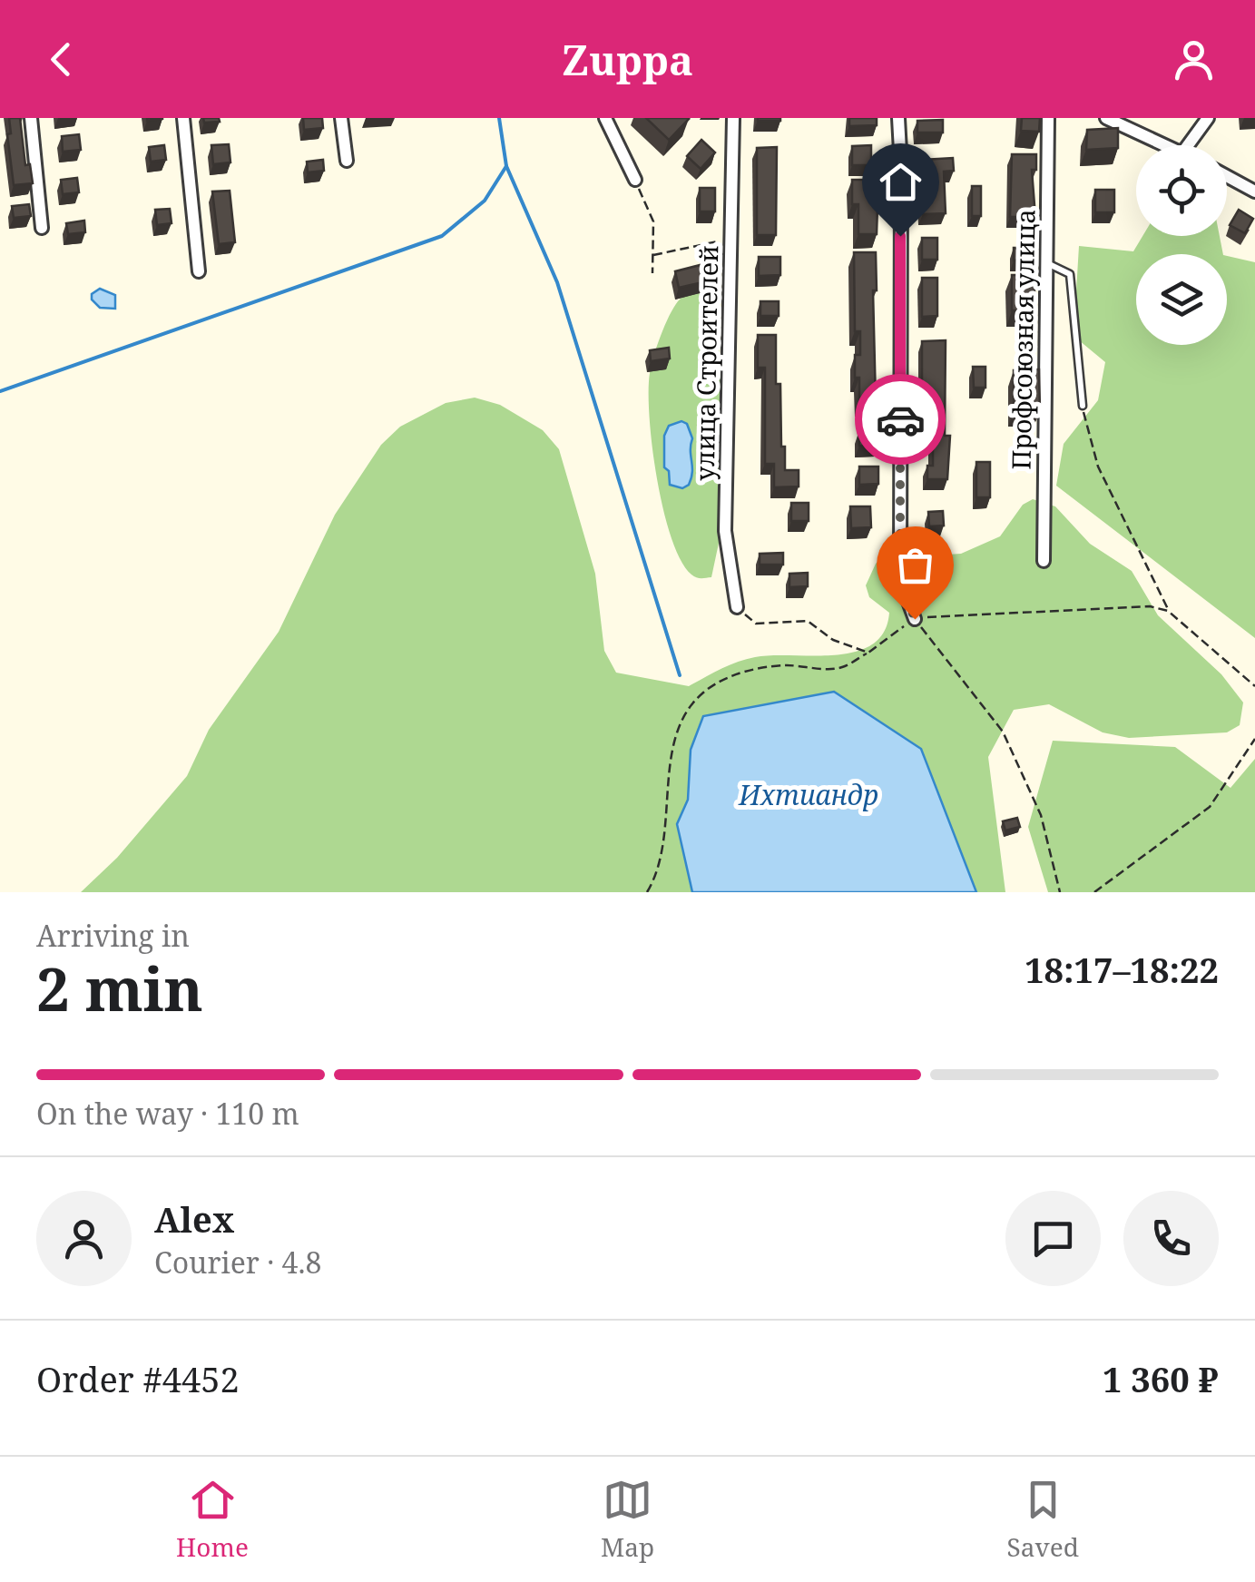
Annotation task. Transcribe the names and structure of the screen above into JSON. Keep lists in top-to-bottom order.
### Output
{
  "streets": {
    "street": ["Профсоюзная улица", "улица Строителей"]
  },
  "water": ["Ихтиандр"],
  "page": {
    "header": "Zuppa",
    "heading": ["2 min", "Arriving in", "18:17–18:22"],
    "panel": [
      "Alex",
      "Courier · 4.8",
      "Order #4452",
      "1 360 ₽"
    ],
    "bar": "On the way · 110 m",
    "tabs": ["Home", "Map", "Saved"]
  }
}
